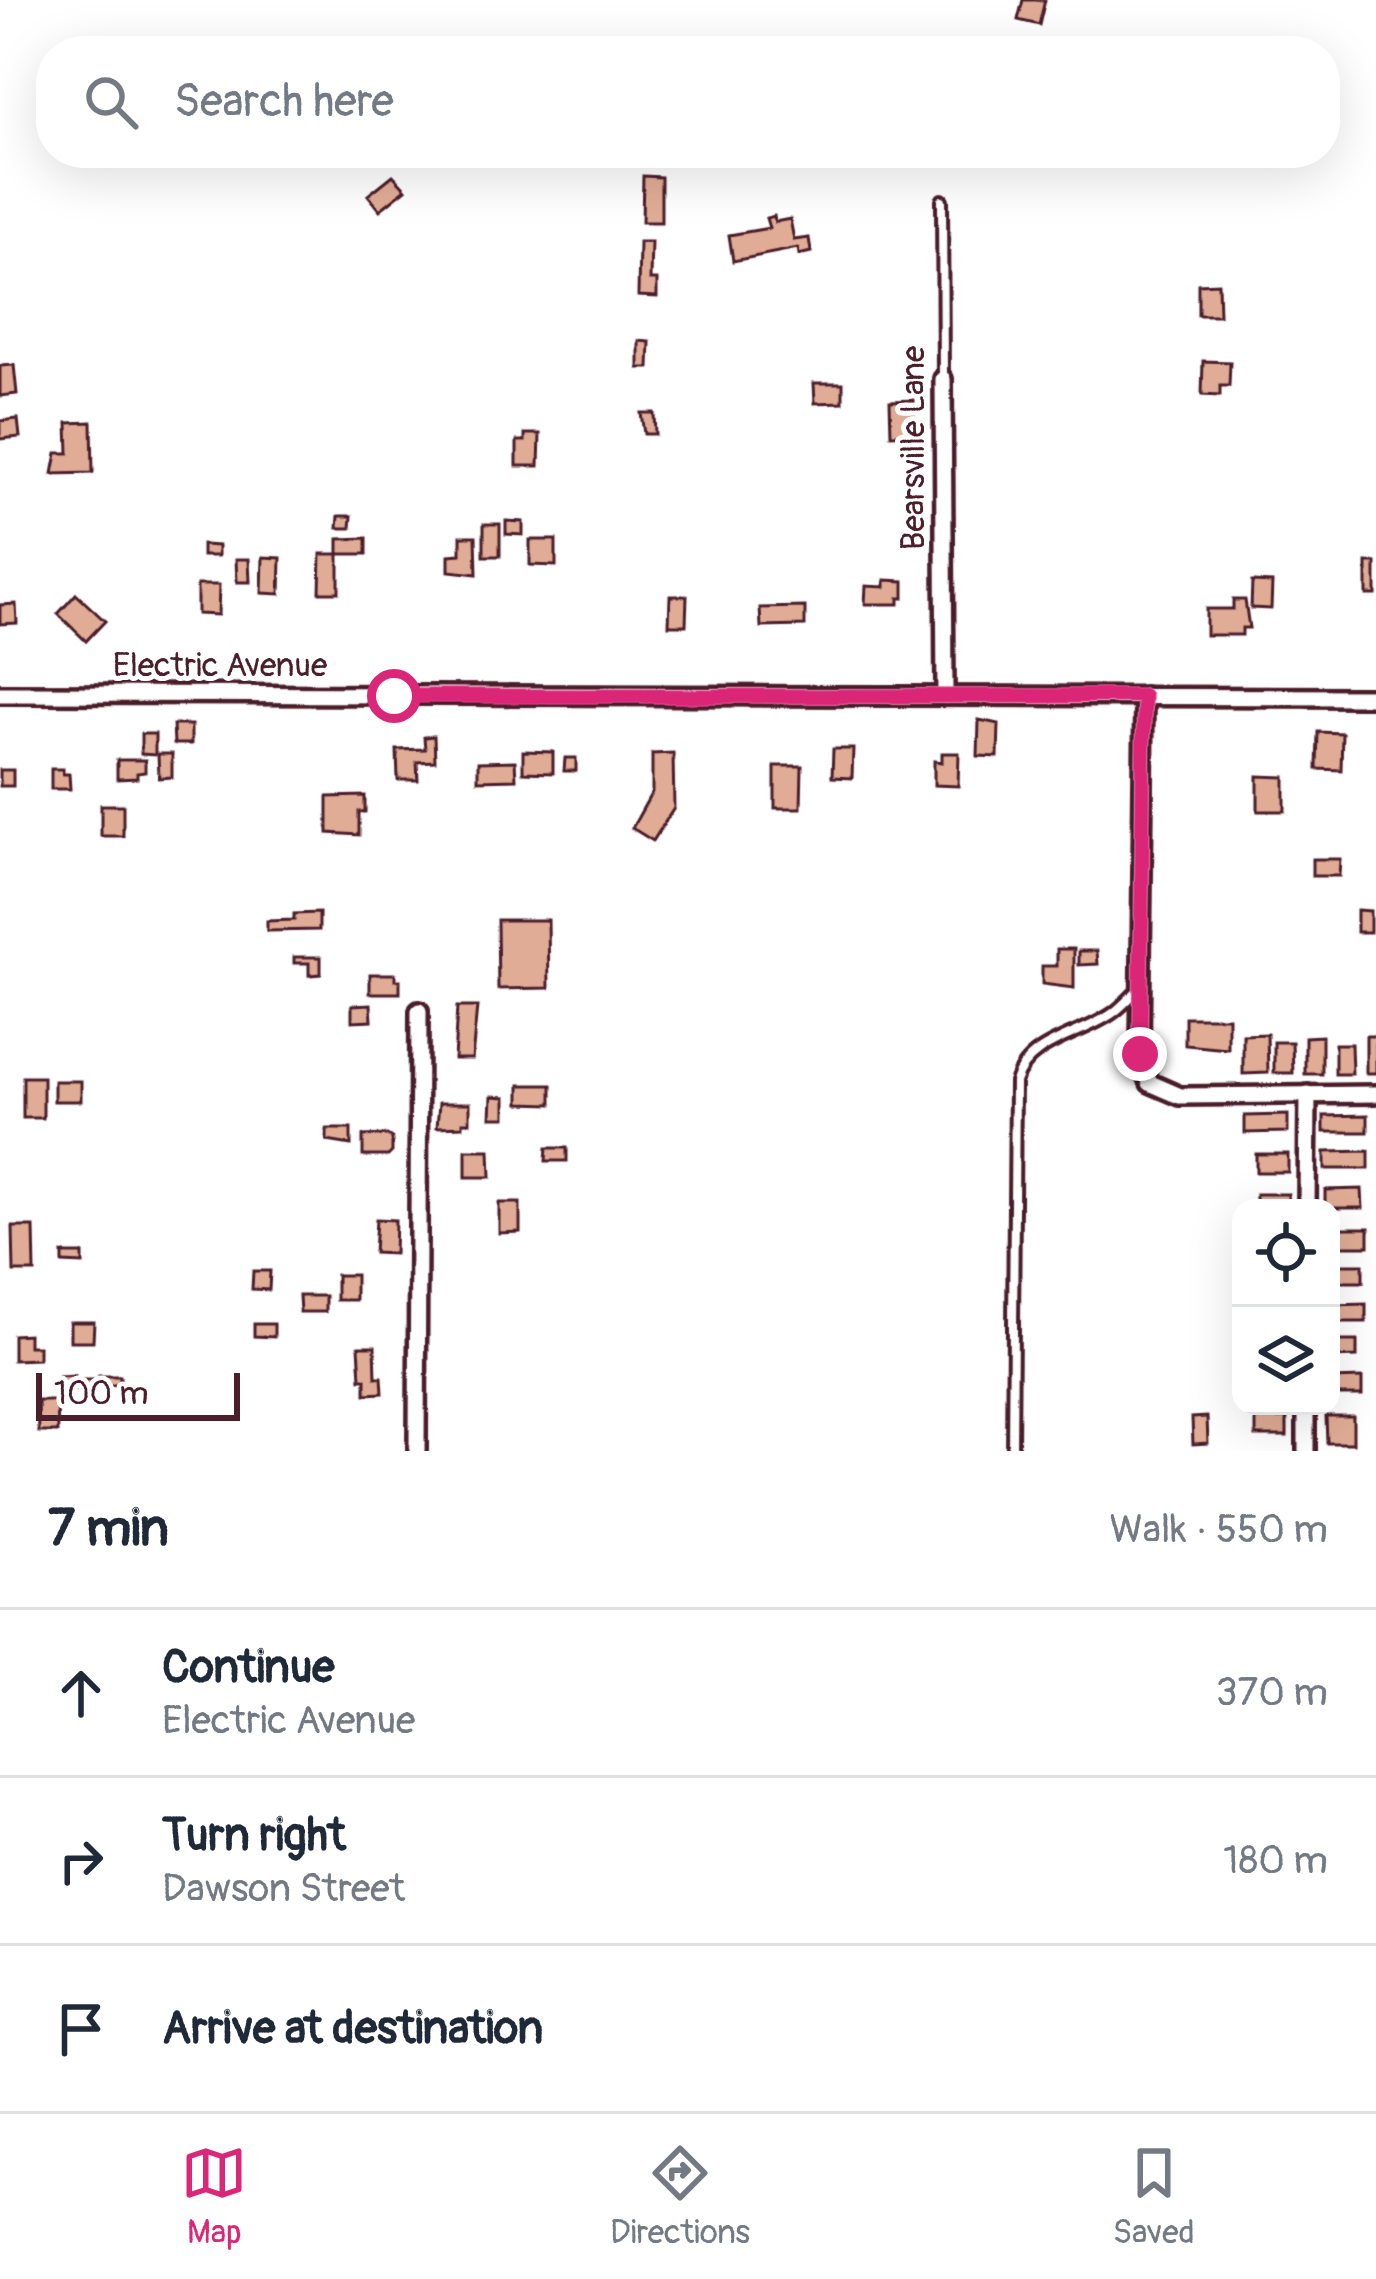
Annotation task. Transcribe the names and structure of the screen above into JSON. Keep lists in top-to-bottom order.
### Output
{
  "streets": {
    "street": ["Bearsville Lane", "Electric Avenue"]
  },
  "crossings": [
    ["Bearsville Lane", "Electric Avenue"]
  ],
  "scale_bar": "100 m",
  "page": {
    "search": "Search here",
    "scale": "100 m",
    "heading": ["7 min", "Walk · 550 m"],
    "list": [
      ["Continue", "Electric Avenue", "370 m"],
      ["Turn right", "Dawson Street", "180 m"],
      "Arrive at destination"
    ],
    "nav": ["Map", "Directions", "Saved"]
  }
}
